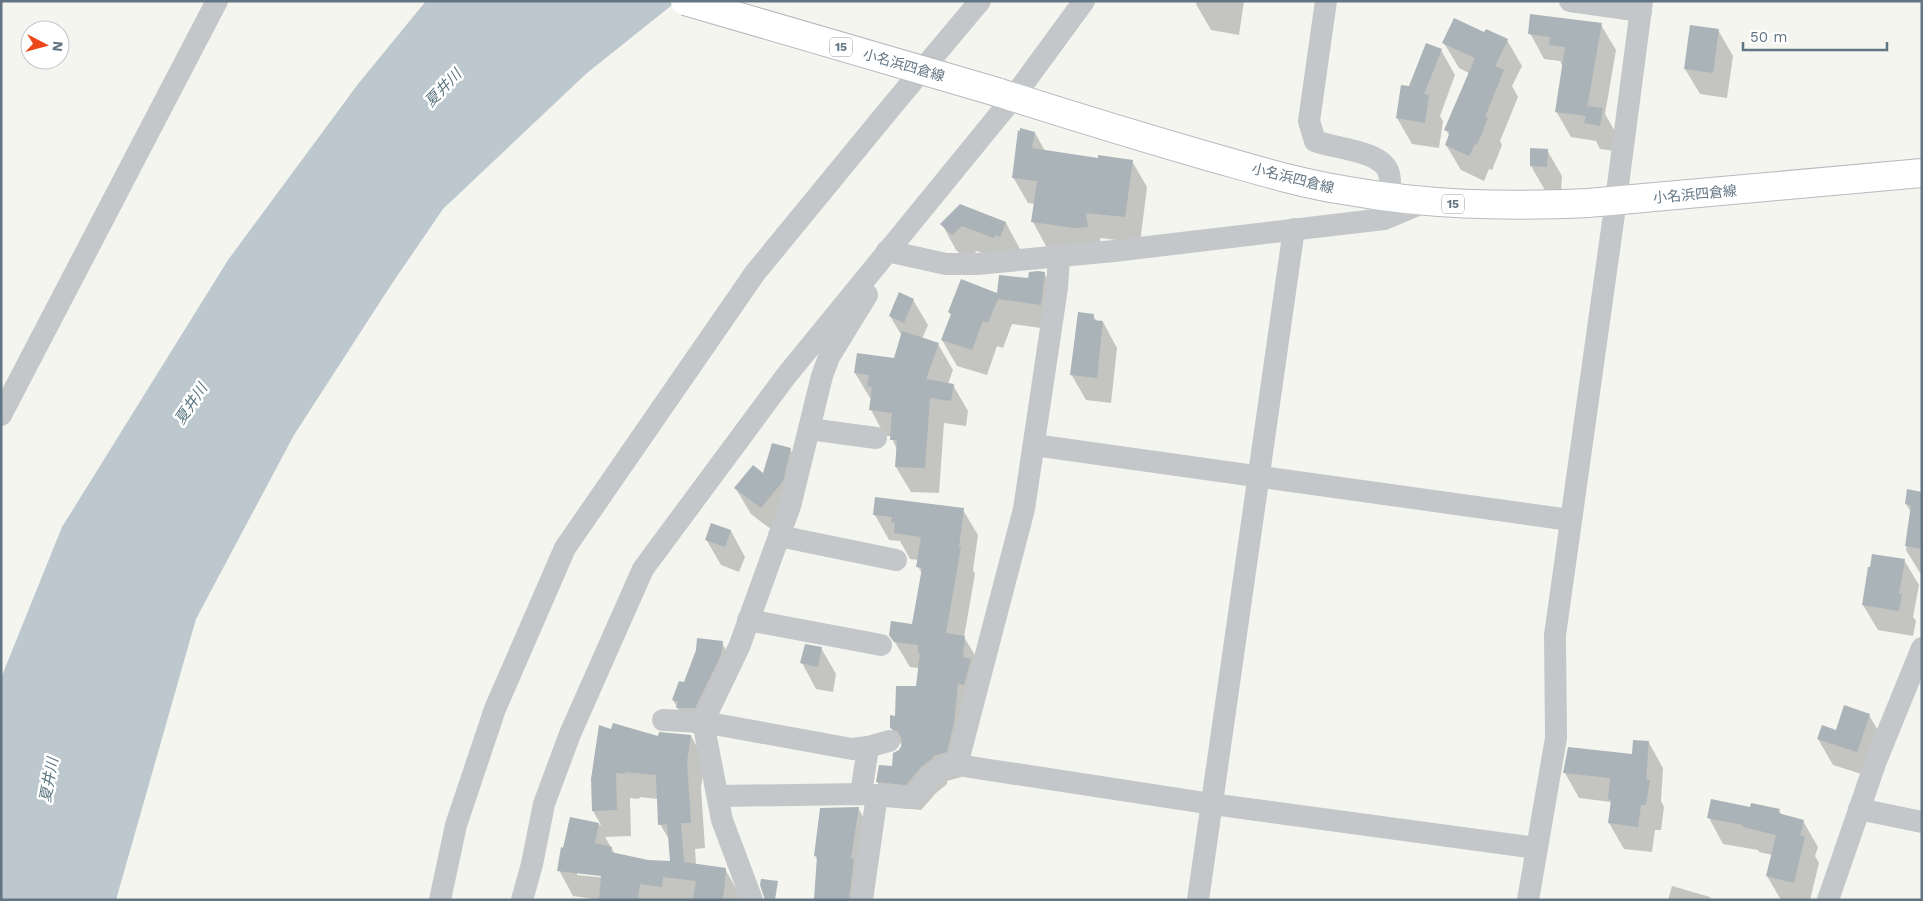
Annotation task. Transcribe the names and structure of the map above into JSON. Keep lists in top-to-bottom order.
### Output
{
  "streets": {
    "main road": ["15", "小名浜四倉線"]
  },
  "water": ["夏井川"],
  "scale_bar": "50 m",
  "north": "right"
}
